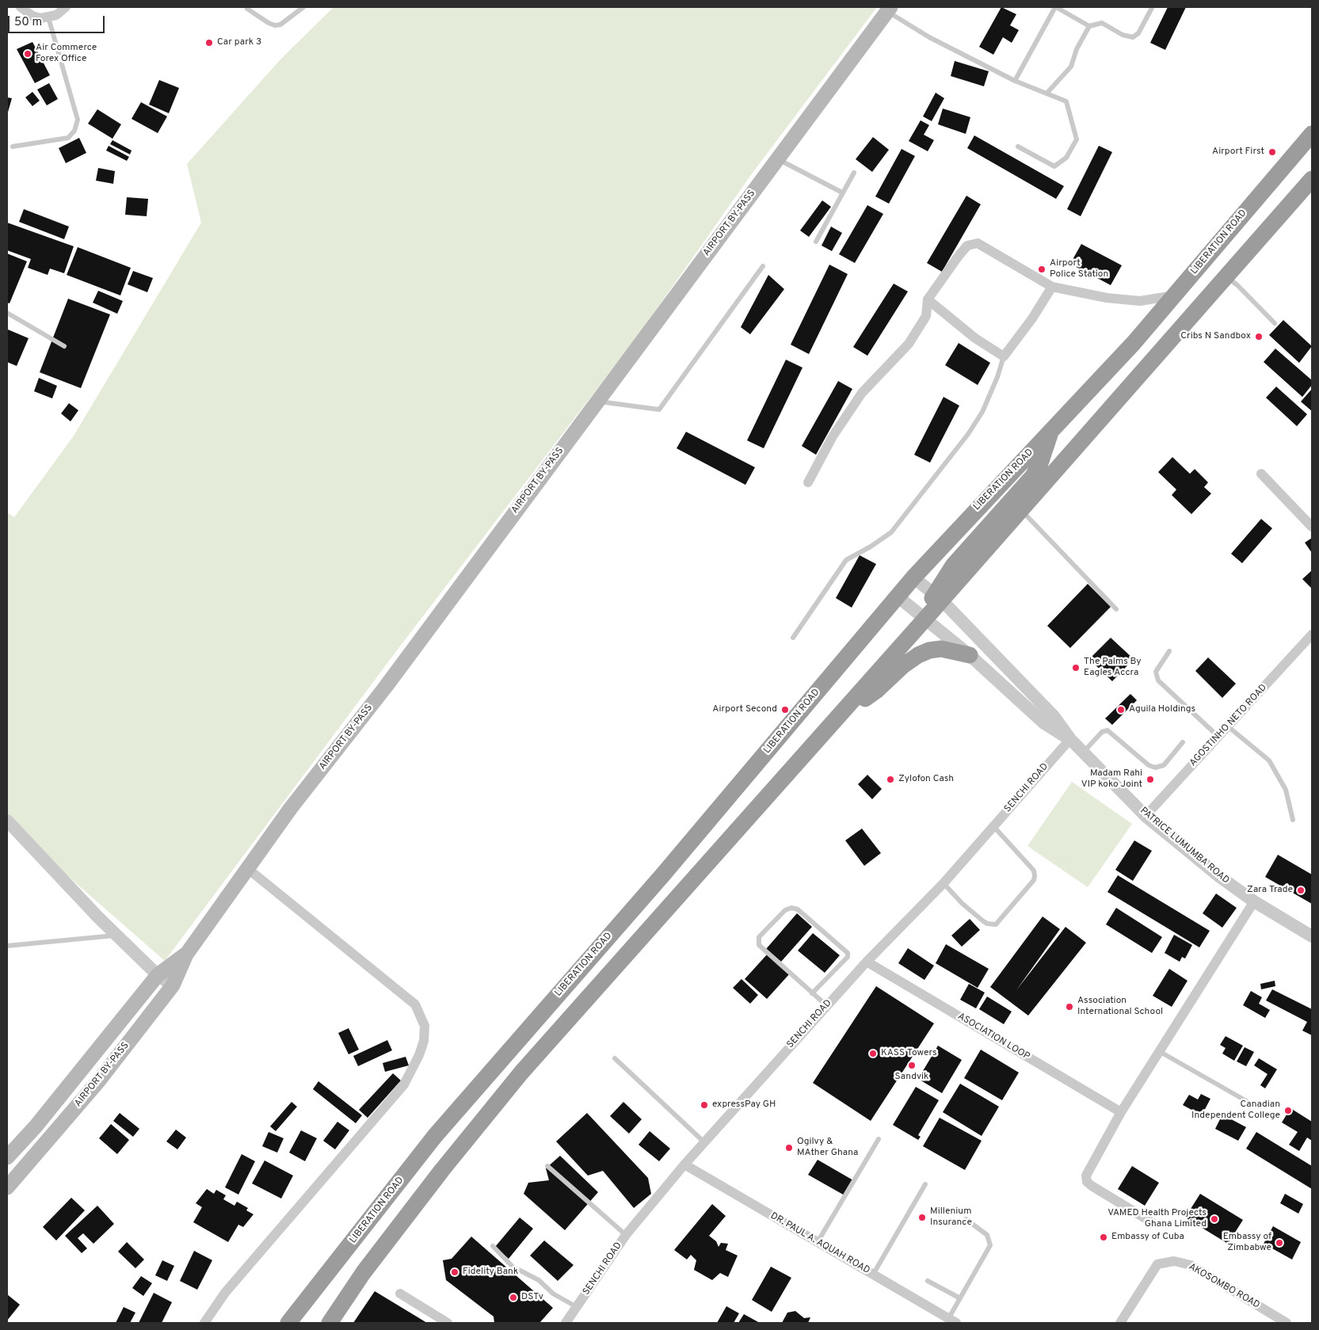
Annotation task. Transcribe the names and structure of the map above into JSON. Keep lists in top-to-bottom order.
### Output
{
  "streets": {
    "highway": ["LIBERATION ROAD"],
    "main road": ["AIRPORT BY-PASS"],
    "street": [
      "AGOSTINHO NETO ROAD",
      "SENCHI ROAD",
      "PATRICE LUMUMBA ROAD",
      "ASOCIATION LOOP",
      "DR. PAUL A. AQUAH ROAD",
      "AKOSOMBO ROAD"
    ]
  },
  "crossings": [
    ["LIBERATION ROAD", "PATRICE LUMUMBA ROAD"],
    ["AGOSTINHO NETO ROAD", "PATRICE LUMUMBA ROAD"],
    ["SENCHI ROAD", "PATRICE LUMUMBA ROAD"],
    ["SENCHI ROAD", "ASOCIATION LOOP"],
    ["SENCHI ROAD", "DR. PAUL A. AQUAH ROAD"]
  ],
  "places": [
    "Car park 3",
    "Air Commerce Forex Office",
    "Airport First",
    "Airport Police Station",
    "Cribs N Sandbox",
    "The Palms By Eagles Accra",
    "Airport Second",
    "Aguila Holdings",
    "Zylofon Cash",
    "Madam Rahi VIP koko Joint",
    "Zara Trade",
    "Association International School",
    "KASS Towers",
    "Sandvik",
    "expressPay GH",
    "Canadian Independent College",
    "Ogilvy & MAther Ghana",
    "Millenium Insurance",
    "VAMED Health Projects Ghana Limited",
    "Embassy of Cuba",
    "Embassy of Zimbabwe",
    "Fidelity Bank",
    "DSTv"
  ],
  "scale_bar": "50 m"
}
